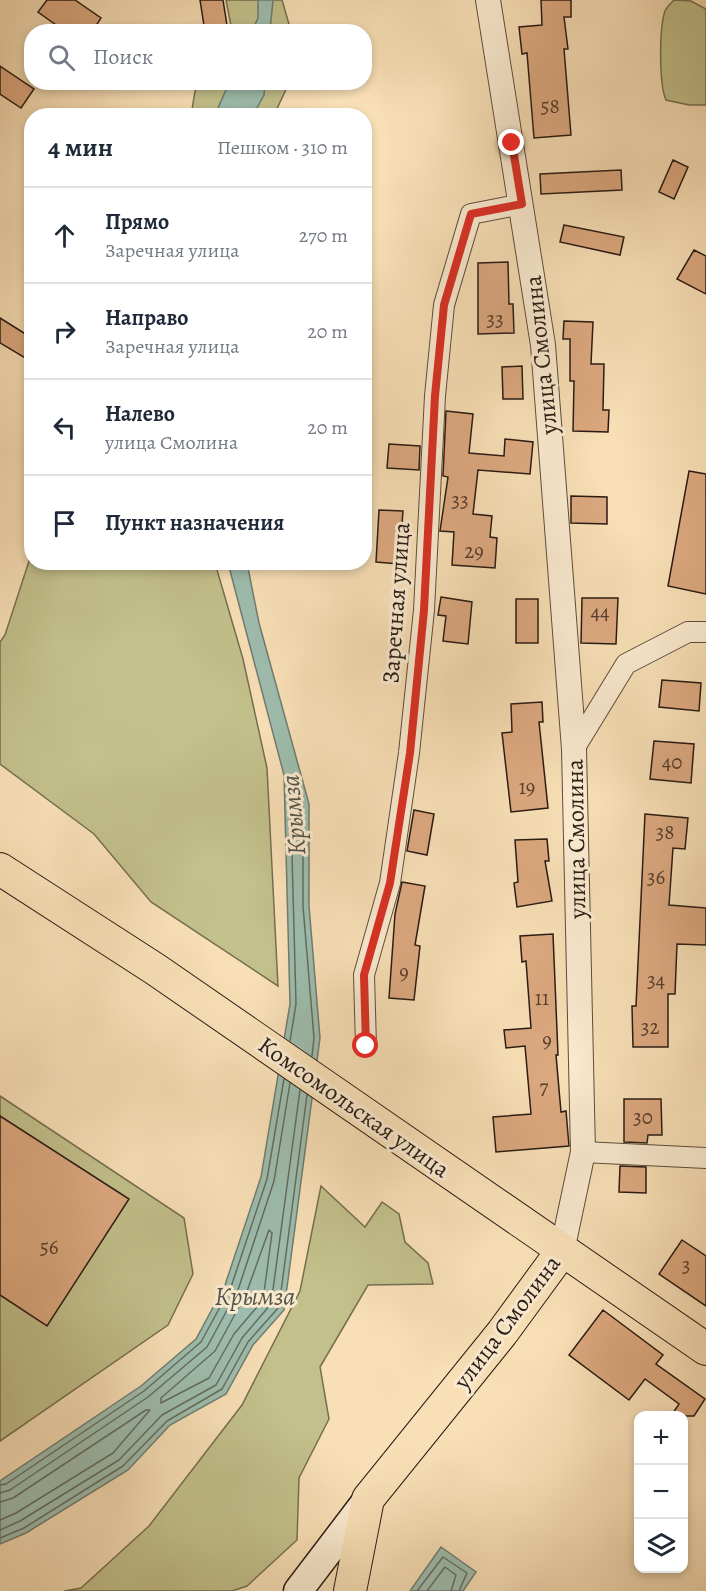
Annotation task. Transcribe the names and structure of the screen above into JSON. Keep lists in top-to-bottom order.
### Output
{
  "streets": {
    "main road": ["улица Смолина", "Комсомольская улица"],
    "street": ["Заречная улица"]
  },
  "crossings": [
    ["улица Смолина", "Заречная улица"],
    ["улица Смолина", "Комсомольская улица"]
  ],
  "water": ["Крымза"],
  "house_numbers": [
    "58",
    "33",
    "33",
    "29",
    "44",
    "40",
    "19",
    "38",
    "36",
    "9",
    "34",
    "11",
    "32",
    "9",
    "7",
    "30",
    "56",
    "3"
  ],
  "page": {
    "search": "Поиск",
    "heading": ["4 мин", "Пешком · 310 m"],
    "list": [
      ["Прямо", "Заречная улица", "270 m"],
      ["Направо", "Заречная улица", "20 m"],
      ["Налево", "улица Смолина", "20 m"],
      "Пункт назначения"
    ],
    "map_buttons": ["+", "−"]
  }
}
